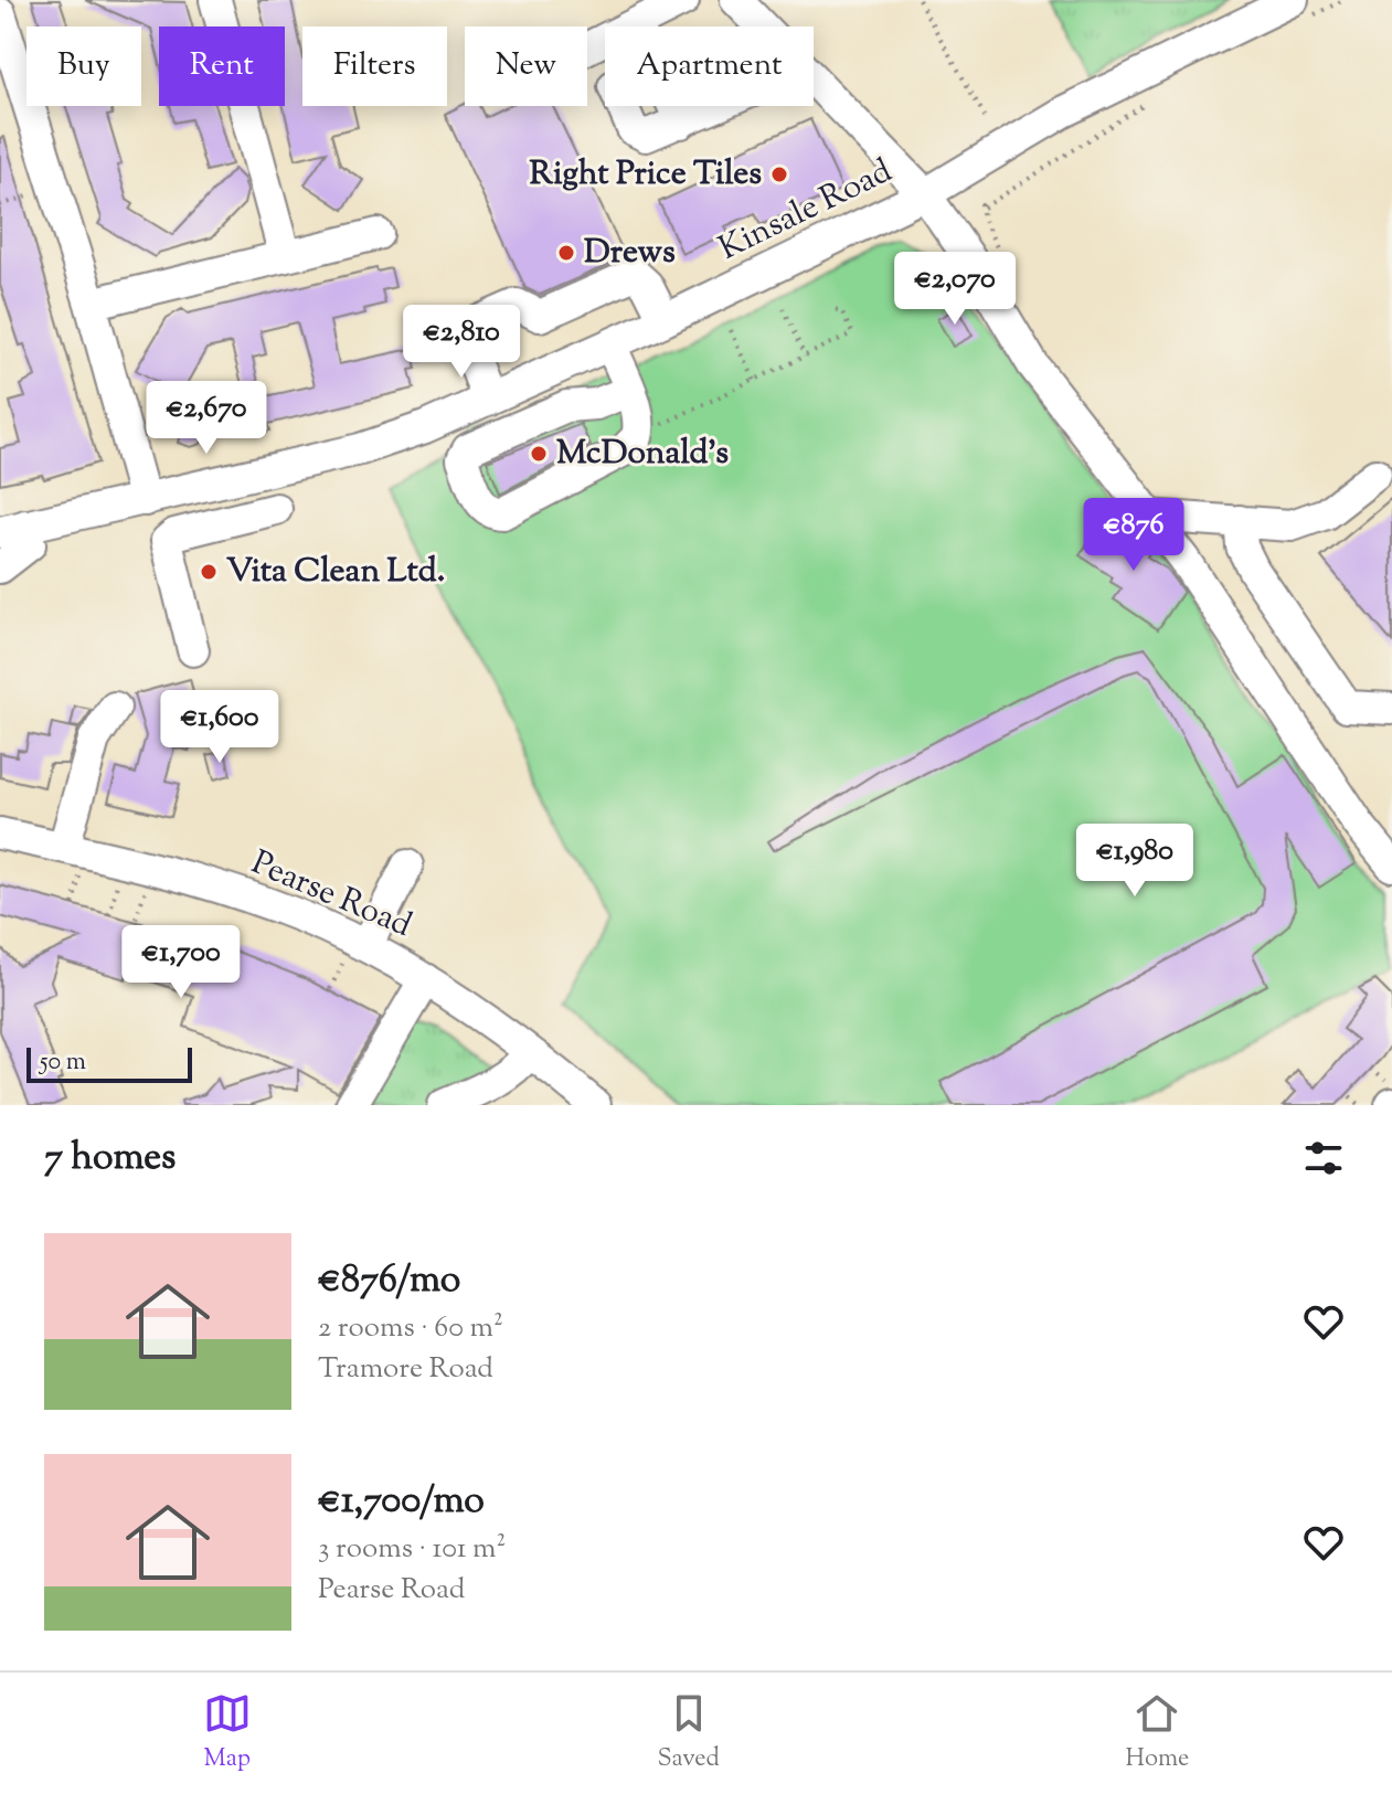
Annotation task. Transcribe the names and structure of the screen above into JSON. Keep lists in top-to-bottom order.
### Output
{
  "streets": {
    "street": ["Kinsale Road", "Pearse Road"]
  },
  "places": [
    "Right Price Tiles",
    "Drews",
    "McDonald's",
    "Vita Clean Ltd."
  ],
  "scale_bar": "50 m",
  "page": {
    "chip": [
      "Buy",
      "Rent",
      "Filters",
      "New",
      "Apartment"
    ],
    "price": [
      "€2,070",
      "€2,810",
      "€2,670",
      "€876",
      "€1,600",
      "€1,980",
      "€1,700"
    ],
    "scale": "50 m",
    "heading": "7 homes",
    "list": [
      {
        "name": "€876/mo",
        "note": "2 rooms · 60 m² · Tramore Road"
      },
      {
        "name": "€1,700/mo",
        "note": "3 rooms · 101 m² · Pearse Road"
      }
    ],
    "tabs": ["Map", "Saved", "Home"]
  }
}
